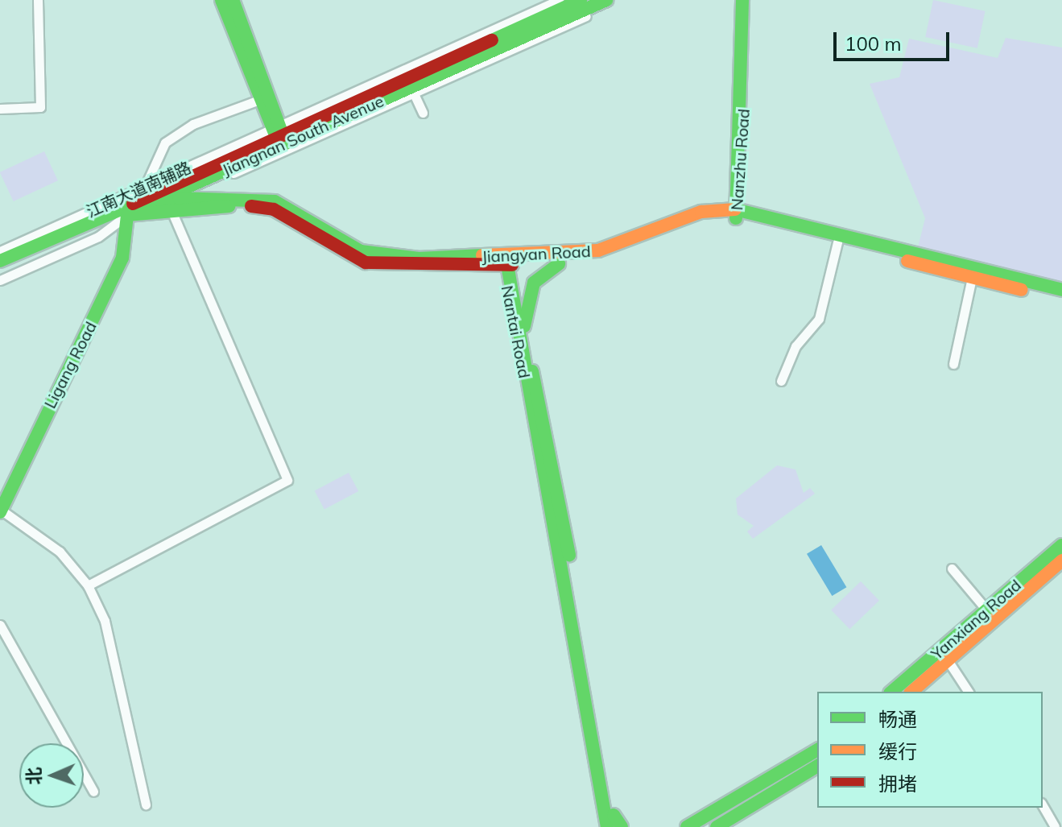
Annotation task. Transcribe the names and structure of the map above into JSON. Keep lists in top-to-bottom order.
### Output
{
  "streets": {
    "main road": [
      "Jiangnan South Avenue",
      "Nanzhu Road",
      "Jiangyan Road",
      "Nantai Road",
      "Ligang Road",
      "Yanxiang Road"
    ],
    "street": ["江南大道南辅路"]
  },
  "crossings": [
    ["Jiangnan South Avenue", "江南大道南辅路"],
    ["Jiangnan South Avenue", "Jiangyan Road"],
    ["Jiangnan South Avenue", "Ligang Road"],
    ["Nanzhu Road", "Jiangyan Road"],
    ["江南大道南辅路", "Jiangyan Road"],
    ["江南大道南辅路", "Ligang Road"],
    ["Jiangyan Road", "Nantai Road"],
    ["Jiangyan Road", "Ligang Road"]
  ],
  "legend": ["畅通", "缓行", "拥堵"],
  "scale_bar": "100 m",
  "north": "left"
}
